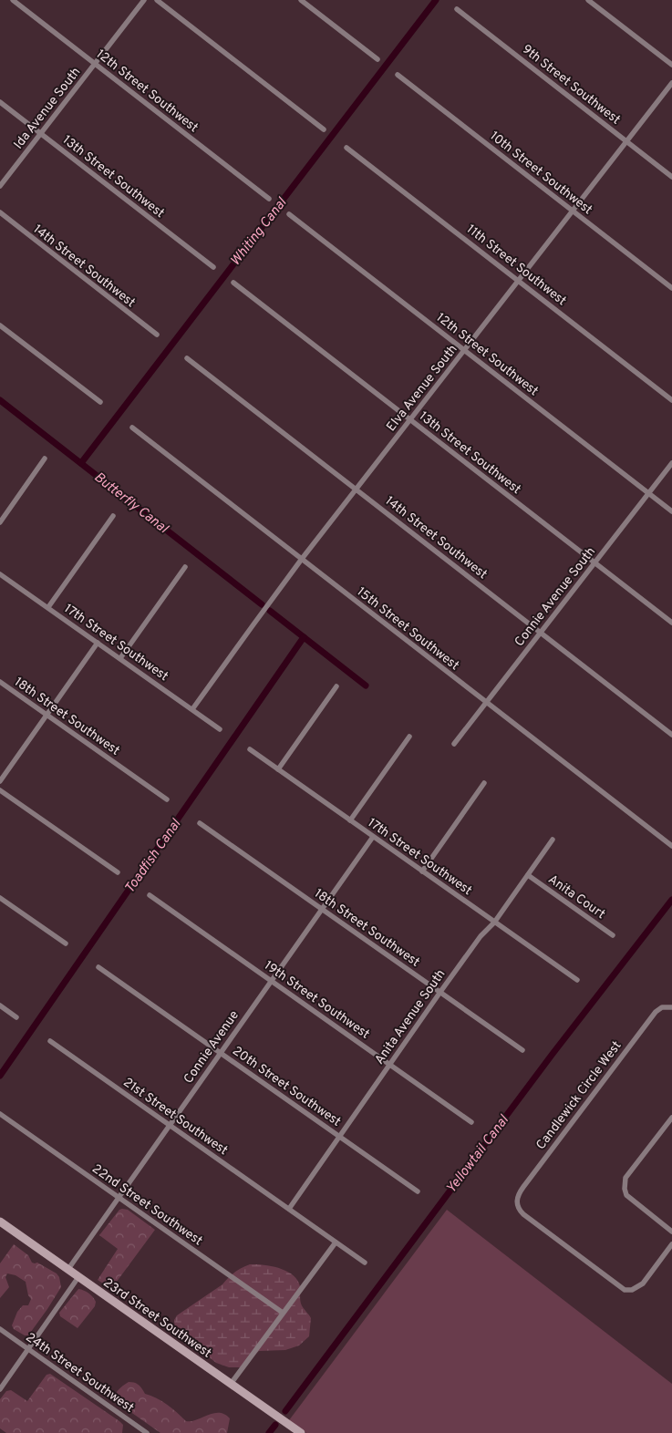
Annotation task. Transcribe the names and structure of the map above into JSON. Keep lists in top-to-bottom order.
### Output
{
  "streets": {
    "street": [
      "9th Street Southwest",
      "12th Street Southwest",
      "Ida Avenue South",
      "10th Street Southwest",
      "13th Street Southwest",
      "11th Street Southwest",
      "14th Street Southwest",
      "Elva Avenue South",
      "Connie Avenue South",
      "15th Street Southwest",
      "17th Street Southwest",
      "18th Street Southwest",
      "Anita Court",
      "19th Street Southwest",
      "Anita Avenue South",
      "Connie Avenue",
      "20th Street Southwest",
      "Candlewick Circle West",
      "21st Street Southwest",
      "22nd Street Southwest",
      "23rd Street Southwest",
      "24th Street Southwest"
    ]
  },
  "crossings": [
    ["9th Street Southwest", "Elva Avenue South"],
    ["12th Street Southwest", "Ida Avenue South"],
    ["12th Street Southwest", "Elva Avenue South"],
    ["12th Street Southwest", "Connie Avenue South"],
    ["Ida Avenue South", "13th Street Southwest"],
    ["10th Street Southwest", "Elva Avenue South"],
    ["13th Street Southwest", "Elva Avenue South"],
    ["13th Street Southwest", "Connie Avenue South"],
    ["11th Street Southwest", "Elva Avenue South"],
    ["14th Street Southwest", "Elva Avenue South"],
    ["14th Street Southwest", "Connie Avenue South"],
    ["Elva Avenue South", "15th Street Southwest"],
    ["Elva Avenue South", "17th Street Southwest"],
    ["Connie Avenue South", "15th Street Southwest"],
    ["17th Street Southwest", "Anita Avenue South"],
    ["17th Street Southwest", "Connie Avenue"],
    ["18th Street Southwest", "Anita Avenue South"],
    ["18th Street Southwest", "Connie Avenue"],
    ["Anita Court", "Anita Avenue South"],
    ["19th Street Southwest", "Anita Avenue South"],
    ["19th Street Southwest", "Connie Avenue"],
    ["Anita Avenue South", "20th Street Southwest"],
    ["Anita Avenue South", "21st Street Southwest"],
    ["Connie Avenue", "20th Street Southwest"],
    ["Connie Avenue", "21st Street Southwest"],
    ["Connie Avenue", "22nd Street Southwest"],
    ["Connie Avenue", "23rd Street Southwest"]
  ],
  "water": [
    "Whiting Canal",
    "Butterfly Canal",
    "Toadfish Canal",
    "Yellowtail Canal"
  ]
}
